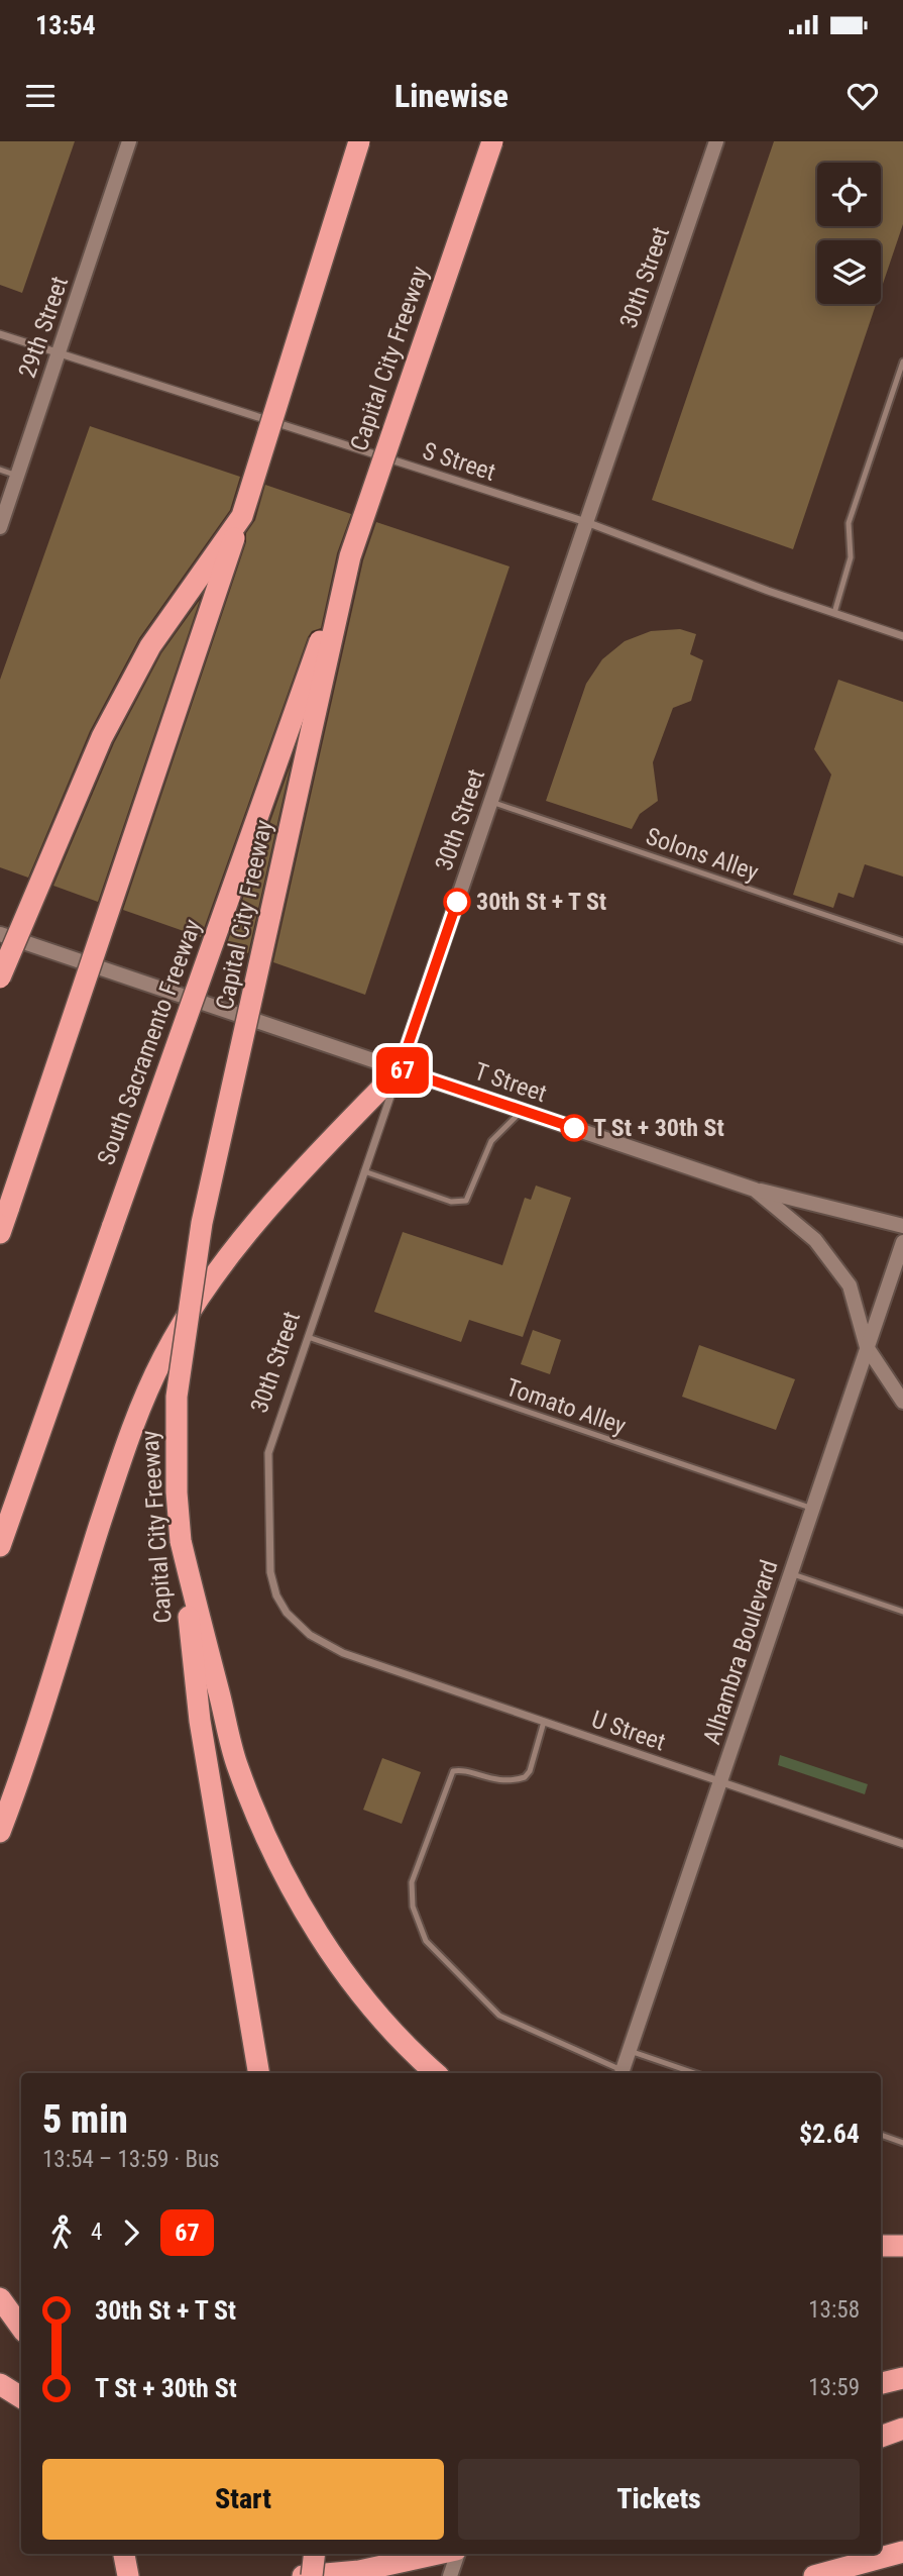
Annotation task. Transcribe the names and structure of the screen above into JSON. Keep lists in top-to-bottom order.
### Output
{
  "streets": {
    "highway": ["Capital City Freeway", "South Sacramento Freeway"],
    "main road": [
      "30th Street",
      "29th Street",
      "T Street",
      "Alhambra Boulevard"
    ],
    "street": ["S Street", "U Street"],
    "lane": ["Solons Alley", "Tomato Alley"]
  },
  "crossings": [
    ["30th Street", "S Street"],
    ["30th Street", "Solons Alley"],
    ["30th Street", "T Street"],
    ["30th Street", "Tomato Alley"],
    ["30th Street", "U Street"],
    ["29th Street", "S Street"],
    ["Capital City Freeway", "South Sacramento Freeway"],
    ["T Street", "Alhambra Boulevard"],
    ["Tomato Alley", "Alhambra Boulevard"],
    ["Alhambra Boulevard", "U Street"]
  ],
  "places": ["30th St + T St", "T St + 30th St"],
  "lines": ["bus line 67"],
  "page": {
    "status": "13:54",
    "header": "Linewise",
    "on_map": "67",
    "heading": ["5 min", "13:54 – 13:59 · Bus", "$2.64"],
    "legs": ["4", "67"],
    "list": [
      {
        "name": "30th St + T St",
        "value": "13:58"
      },
      {
        "name": "T St + 30th St",
        "value": "13:59"
      }
    ],
    "buttons": ["Start", "Tickets"]
  }
}
